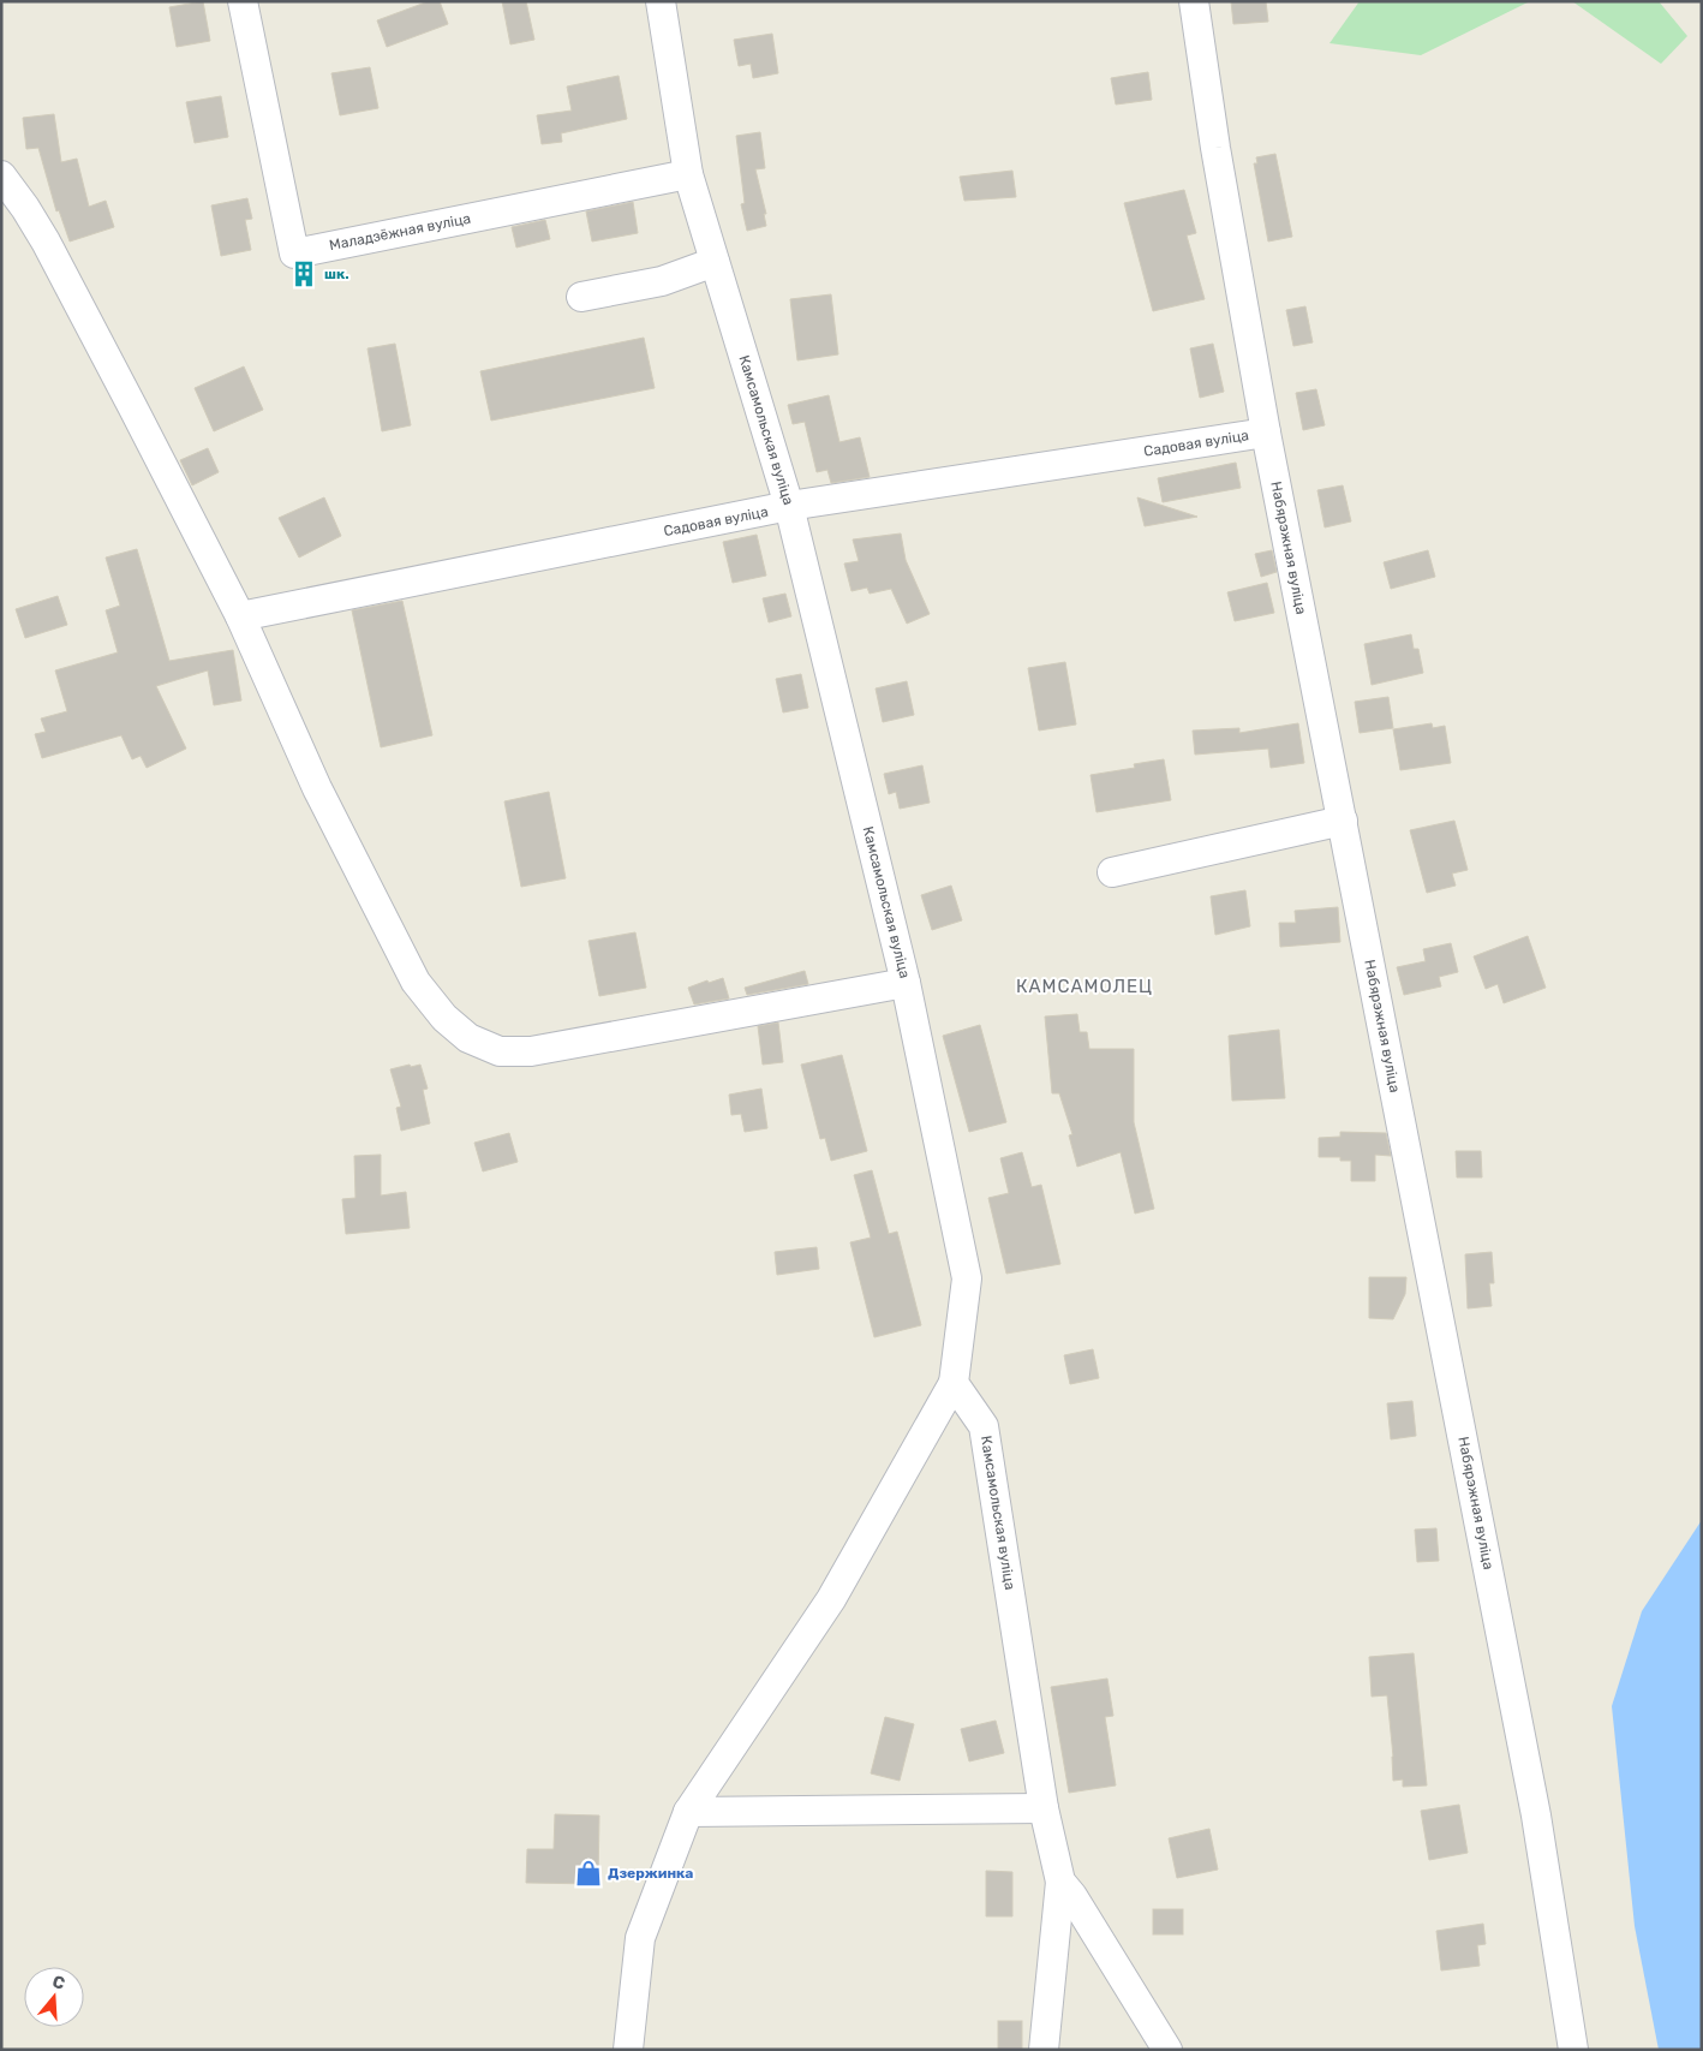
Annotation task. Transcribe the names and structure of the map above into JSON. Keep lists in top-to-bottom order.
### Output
{
  "streets": {
    "street": [
      "Маладзёжная вуліца",
      "Камсамольская вуліца",
      "Садовая вуліца",
      "Набярэжная вуліца"
    ]
  },
  "crossings": [
    ["Маладзёжная вуліца", "Камсамольская вуліца"],
    ["Камсамольская вуліца", "Садовая вуліца"],
    ["Садовая вуліца", "Набярэжная вуліца"]
  ],
  "districts": ["КАМСАМОЛЕЦ"],
  "places": {
    "building": ["шк."],
    "shop": ["Дзержинка"]
  },
  "north": "top"
}
